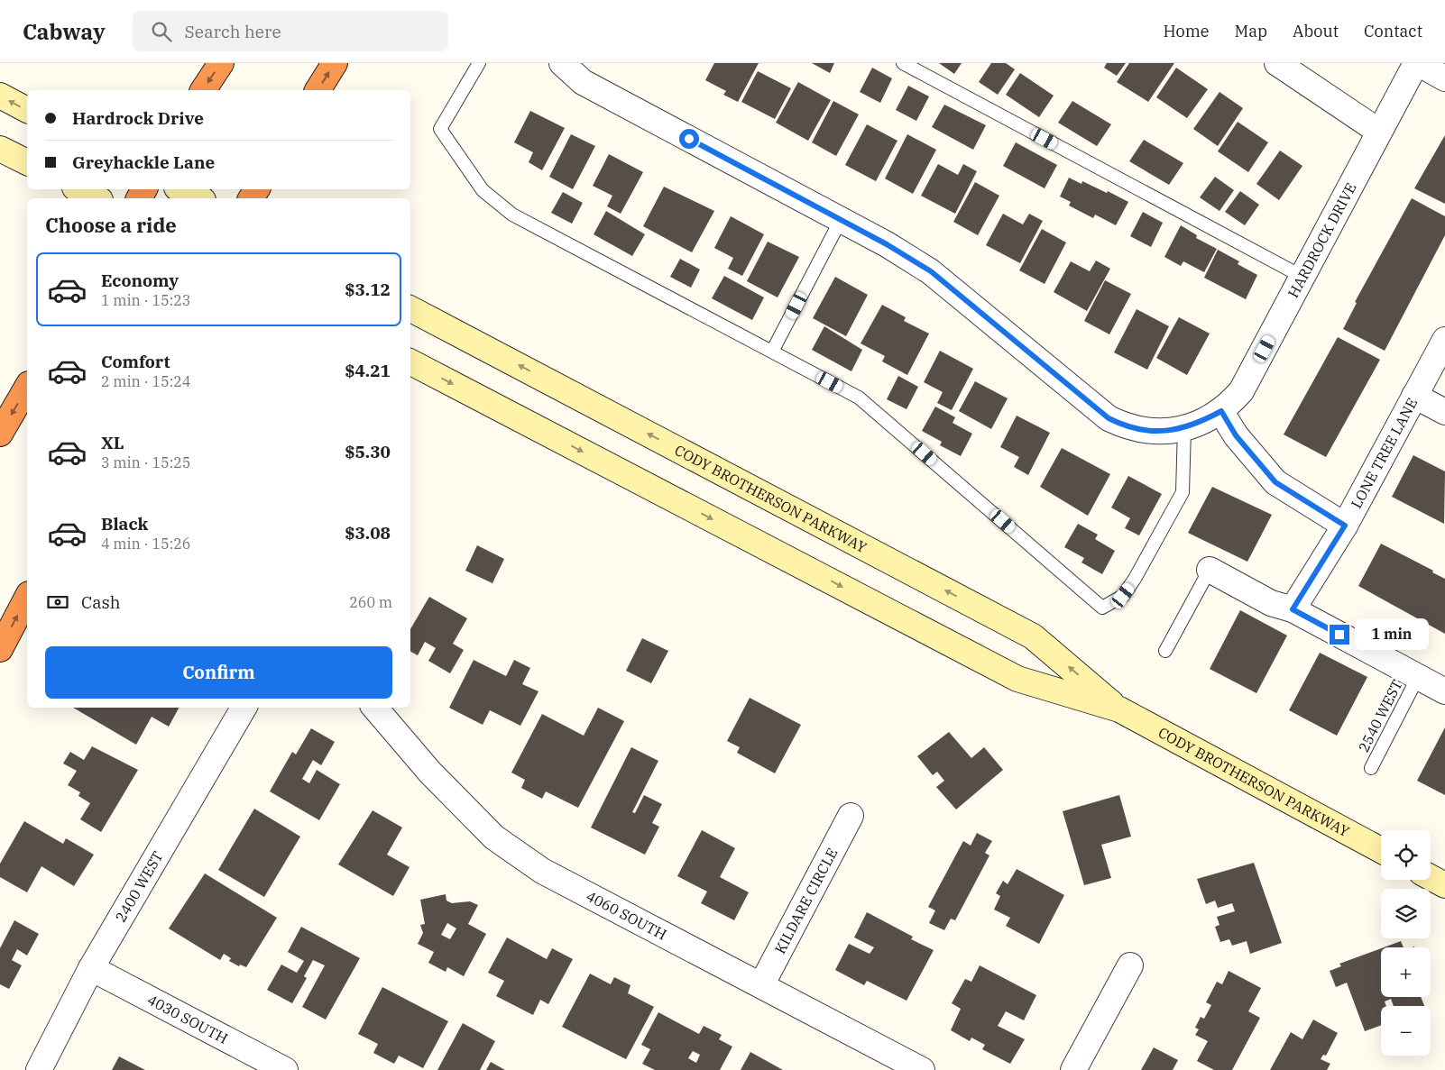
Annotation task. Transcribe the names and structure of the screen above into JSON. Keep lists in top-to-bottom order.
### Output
{
  "streets": {
    "main road": ["CODY BROTHERSON PARKWAY"],
    "street": [
      "HARDROCK DRIVE",
      "LONE TREE LANE",
      "2400 WEST",
      "KILDARE CIRCLE",
      "4060 SOUTH",
      "4030 SOUTH"
    ],
    "lane": ["2540 WEST"]
  },
  "crossings": [
    ["2400 WEST", "4030 SOUTH"],
    ["KILDARE CIRCLE", "4060 SOUTH"]
  ],
  "page": {
    "header": "Cabway",
    "search": "Search here",
    "nav": [
      "Home",
      "Map",
      "About",
      "Contact"
    ],
    "banner": ["Hardrock Drive", "Greyhackle Lane"],
    "heading": "Choose a ride",
    "list": [
      {
        "name": "Economy",
        "note": "1 min · 15:23",
        "value": "$3.12"
      },
      {
        "name": "Comfort",
        "note": "2 min · 15:24",
        "value": "$4.21"
      },
      {
        "name": "XL",
        "note": "3 min · 15:25",
        "value": "$5.30"
      },
      {
        "name": "Black",
        "note": "4 min · 15:26",
        "value": "$3.08"
      }
    ],
    "pay": ["Cash", "260 m"],
    "bubble": "1 min",
    "buttons": "Confirm",
    "map_buttons": ["+", "−"]
  }
}
